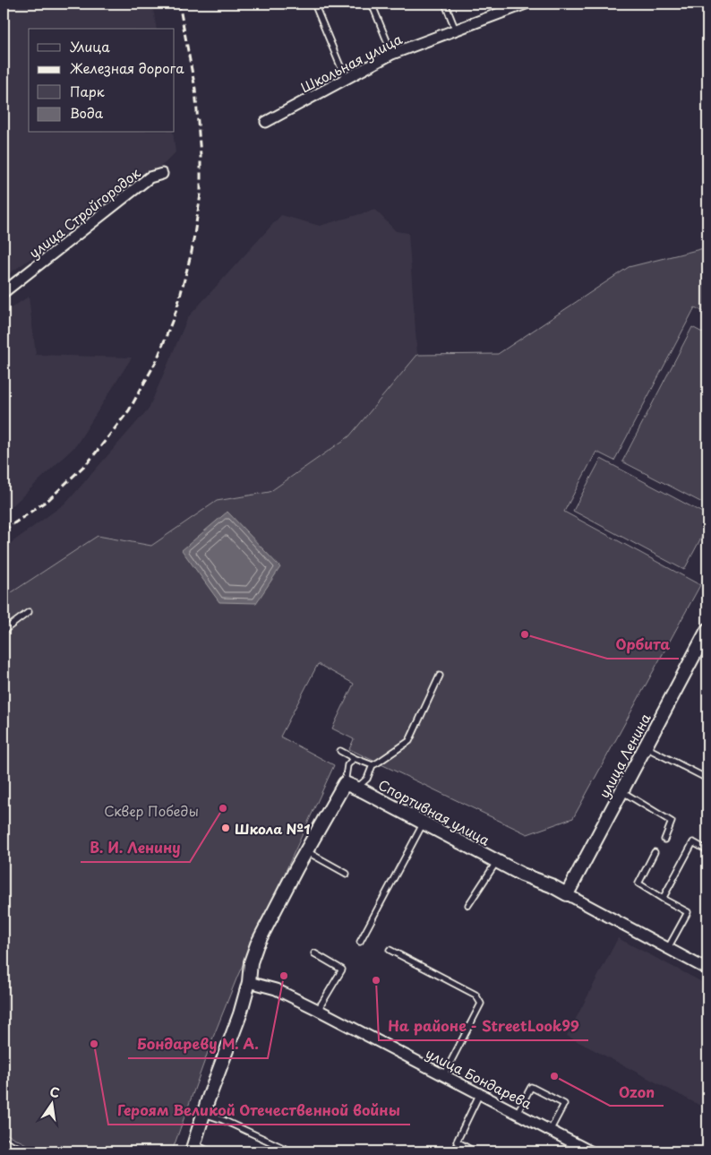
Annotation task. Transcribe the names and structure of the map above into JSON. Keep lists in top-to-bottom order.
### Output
{
  "streets": {
    "street": [
      "Школьная улица",
      "улица Стройгородок",
      "улица Ленина",
      "Спортивная улица",
      "улица Бондарева"
    ]
  },
  "crossings": [
    ["улица Ленина", "Спортивная улица"]
  ],
  "parks": ["Сквер Победы"],
  "places": [
    "Орбита",
    "В. И. Ленину",
    "Школа №1",
    "Бондареву М. А.",
    "На районе - StreetLook99",
    "Героям Великой Отечественной войны",
    "Ozon"
  ],
  "legend": [
    "Улица",
    "Железная дорога",
    "Парк",
    "Вода"
  ],
  "north": "top"
}
